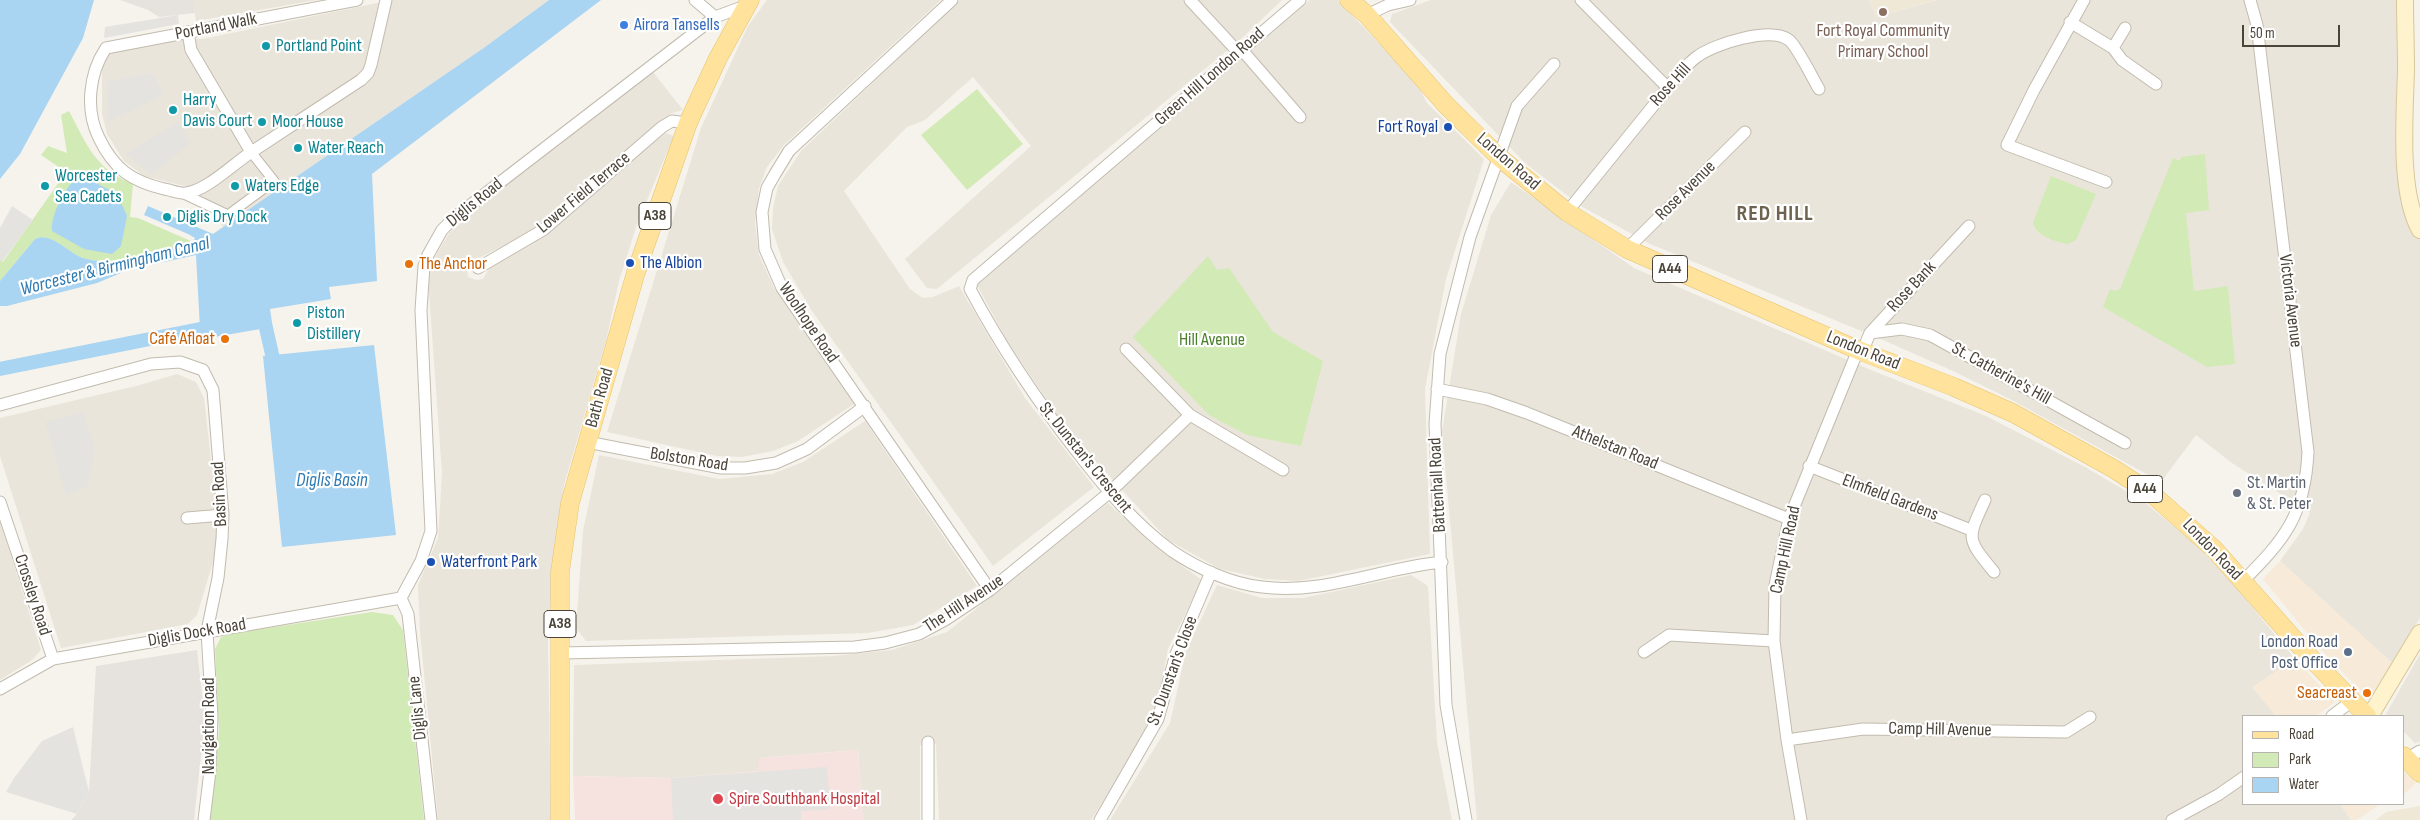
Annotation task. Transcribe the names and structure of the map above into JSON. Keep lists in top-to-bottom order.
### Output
{
  "streets": {
    "main road": [
      "London Road",
      "A38",
      "A44",
      "Bath Road"
    ],
    "street": [
      "Portland Walk",
      "Green Hill London Road",
      "Rose Hill",
      "Rose Avenue",
      "Lower Field Terrace",
      "Diglis Road",
      "Rose Bank",
      "Victoria Avenue",
      "Woolhope Road",
      "St. Catherine's Hill",
      "Athelstan Road",
      "St. Dunstan's Crescent",
      "Bolston Road",
      "Battenhall Road",
      "Basin Road",
      "Elmfield Gardens",
      "Camp Hill Road",
      "Crossley Road",
      "The Hill Avenue",
      "Diglis Dock Road",
      "St. Dunstan's Close",
      "Diglis Lane",
      "Navigation Road",
      "Camp Hill Avenue"
    ]
  },
  "crossings": [
    ["Green Hill London Road", "St. Dunstan's Crescent"],
    ["Rose Hill", "London Road"],
    ["London Road", "Rose Avenue"],
    ["London Road", "Rose Bank"],
    ["London Road", "Victoria Avenue"],
    ["London Road", "Battenhall Road"],
    ["London Road", "Camp Hill Road"],
    ["Lower Field Terrace", "Bath Road"],
    ["Diglis Road", "Bath Road"],
    ["Diglis Road", "Diglis Dock Road"],
    ["Diglis Road", "Diglis Lane"],
    ["Rose Bank", "St. Catherine's Hill"],
    ["Rose Bank", "Camp Hill Road"],
    ["Woolhope Road", "Bolston Road"],
    ["Woolhope Road", "The Hill Avenue"],
    ["Bath Road", "Bolston Road"],
    ["Bath Road", "The Hill Avenue"],
    ["Athelstan Road", "Battenhall Road"],
    ["Athelstan Road", "Camp Hill Road"],
    ["St. Dunstan's Crescent", "Battenhall Road"],
    ["St. Dunstan's Crescent", "The Hill Avenue"],
    ["St. Dunstan's Crescent", "St. Dunstan's Close"],
    ["Basin Road", "Diglis Dock Road"],
    ["Basin Road", "Navigation Road"],
    ["Elmfield Gardens", "Camp Hill Road"],
    ["Camp Hill Road", "Camp Hill Avenue"],
    ["Crossley Road", "Diglis Dock Road"],
    ["Diglis Dock Road", "Diglis Lane"],
    ["Diglis Dock Road", "Navigation Road"]
  ],
  "districts": ["RED HILL"],
  "water": ["Worcester & Birmingham Canal", "Diglis Basin"],
  "parks": ["Hill Avenue"],
  "places": [
    "Fort Royal Community Primary School",
    "Airora Tansells",
    "Portland Point",
    "Harry Davis Court",
    "Moor House",
    "Fort Royal",
    "Water Reach",
    "Worcester Sea Cadets",
    "Waters Edge",
    "Diglis Dry Dock",
    "The Albion",
    "The Anchor",
    "Piston Distillery",
    "Café Afloat",
    "St. Martin & St. Peter",
    "Waterfront Park",
    "London Road Post Office",
    "Seacreast",
    "Spire Southbank Hospital"
  ],
  "legend": ["Road", "Park", "Water"],
  "scale_bar": "50 m"
}
